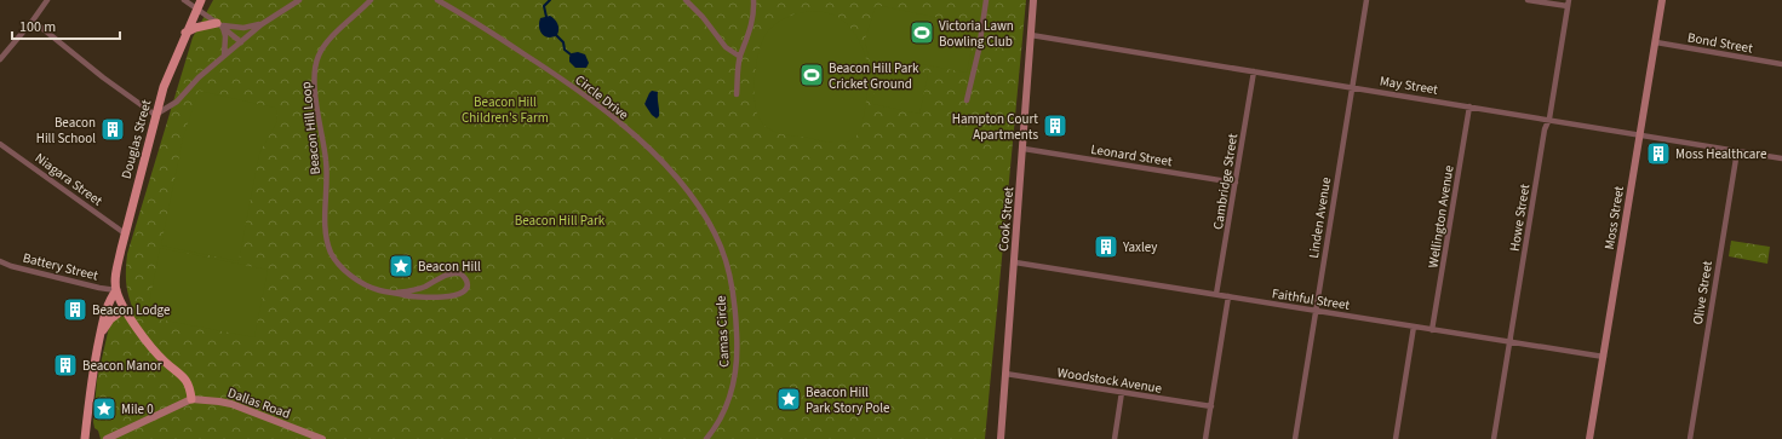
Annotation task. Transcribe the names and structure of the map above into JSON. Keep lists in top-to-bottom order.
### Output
{
  "streets": {
    "main road": [
      "Douglas Street",
      "Moss Street",
      "Cook Street",
      "Dallas Road"
    ],
    "street": [
      "Bond Street",
      "May Street",
      "Circle Drive",
      "Beacon Hill Loop",
      "Leonard Street",
      "Niagara Street",
      "Cambridge Street",
      "Wellington Avenue",
      "Linden Avenue",
      "Howe Street",
      "Battery Street",
      "Olive Street",
      "Faithful Street",
      "Camas Circle",
      "Woodstock Avenue"
    ]
  },
  "crossings": [
    ["Bond Street", "Moss Street"],
    ["May Street", "Cambridge Street"],
    ["May Street", "Wellington Avenue"],
    ["May Street", "Linden Avenue"],
    ["May Street", "Howe Street"],
    ["May Street", "Moss Street"],
    ["May Street", "Cook Street"],
    ["May Street", "Olive Street"],
    ["Circle Drive", "Camas Circle"],
    ["Douglas Street", "Niagara Street"],
    ["Douglas Street", "Battery Street"],
    ["Douglas Street", "Dallas Road"],
    ["Leonard Street", "Cambridge Street"],
    ["Leonard Street", "Cook Street"],
    ["Cambridge Street", "Faithful Street"],
    ["Wellington Avenue", "Faithful Street"],
    ["Linden Avenue", "Faithful Street"],
    ["Howe Street", "Faithful Street"],
    ["Moss Street", "Faithful Street"],
    ["Cook Street", "Faithful Street"],
    ["Cook Street", "Woodstock Avenue"]
  ],
  "parks": ["Beacon Hill Children's Farm", "Beacon Hill Park"],
  "places": {
    "sports": ["Victoria Lawn Bowling Club", "Beacon Hill Park Cricket Ground"],
    "building": [
      "Hampton Court Apartments",
      "Beacon Hill School",
      "Moss Healthcare",
      "Yaxley",
      "Beacon Lodge",
      "Beacon Manor"
    ],
    "place": ["Beacon Hill", "Beacon Hill Park Story Pole", "Mile 0"]
  },
  "scale_bar": "100 m"
}
